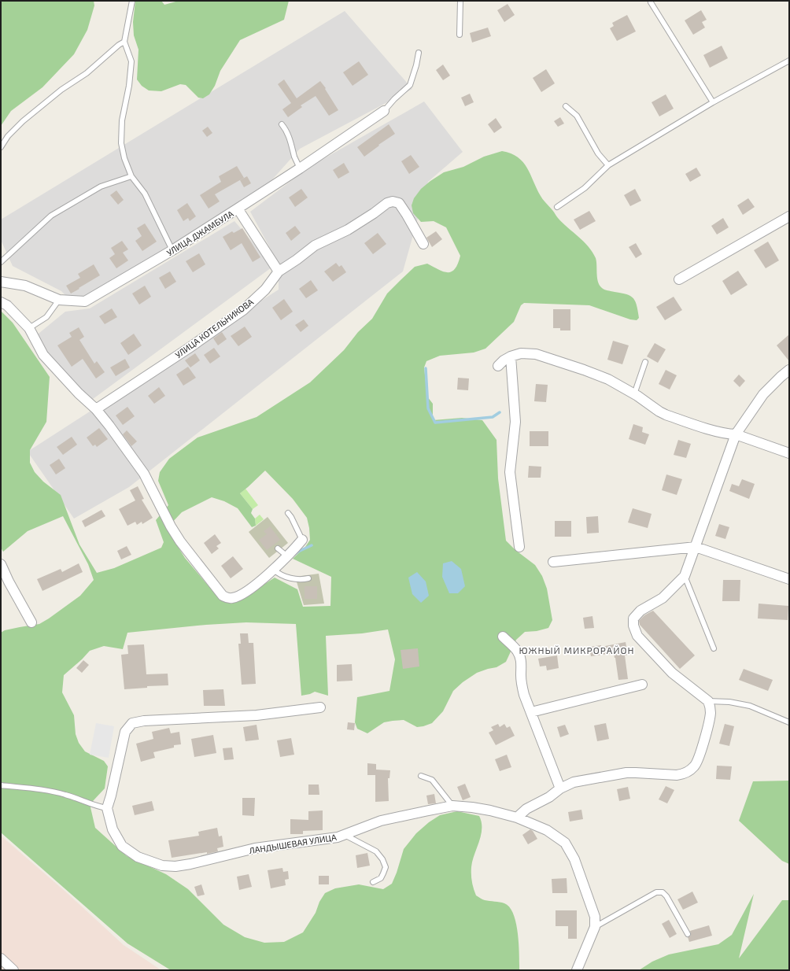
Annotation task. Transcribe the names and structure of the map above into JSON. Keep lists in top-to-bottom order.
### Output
{
  "streets": {
    "street": ["УЛИЦА ДЖАМБУЛА", "УЛИЦА КОТЕЛЬНИКОВА", "ЛАНДЫШЕВАЯ УЛИЦА"]
  },
  "districts": ["ЮЖНЫЙ МИКРОРАЙОН"]
}
